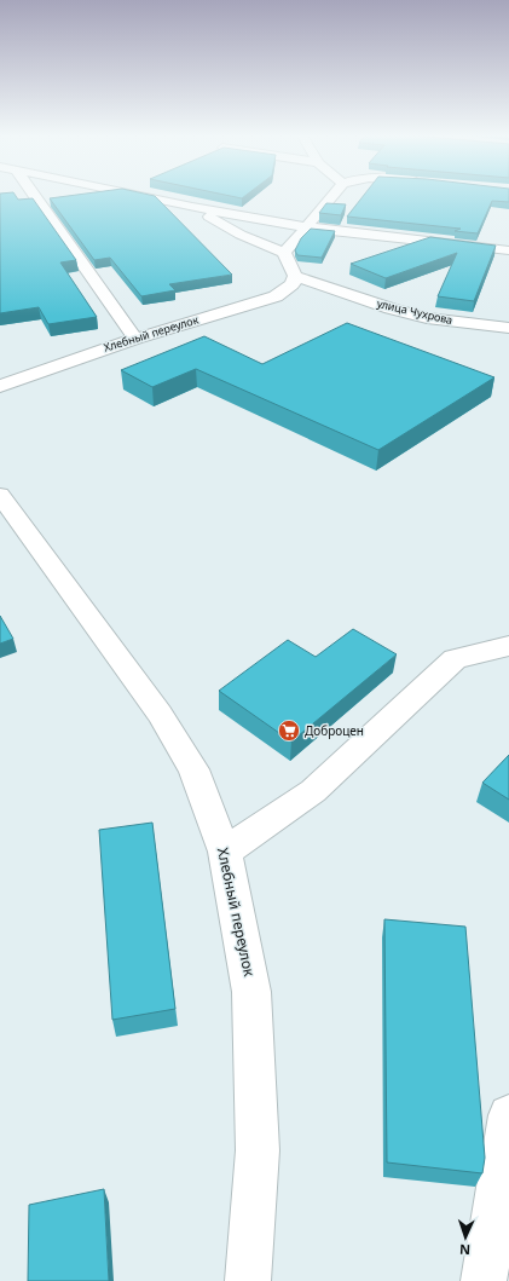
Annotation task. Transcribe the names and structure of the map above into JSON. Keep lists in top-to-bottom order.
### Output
{
  "streets": {
    "street": ["улица Чухрова", "Хлебный переулок"]
  },
  "crossings": [
    ["улица Чухрова", "Хлебный переулок"]
  ],
  "places": {
    "supermarket": ["Доброцен"]
  },
  "north": "bottom"
}
